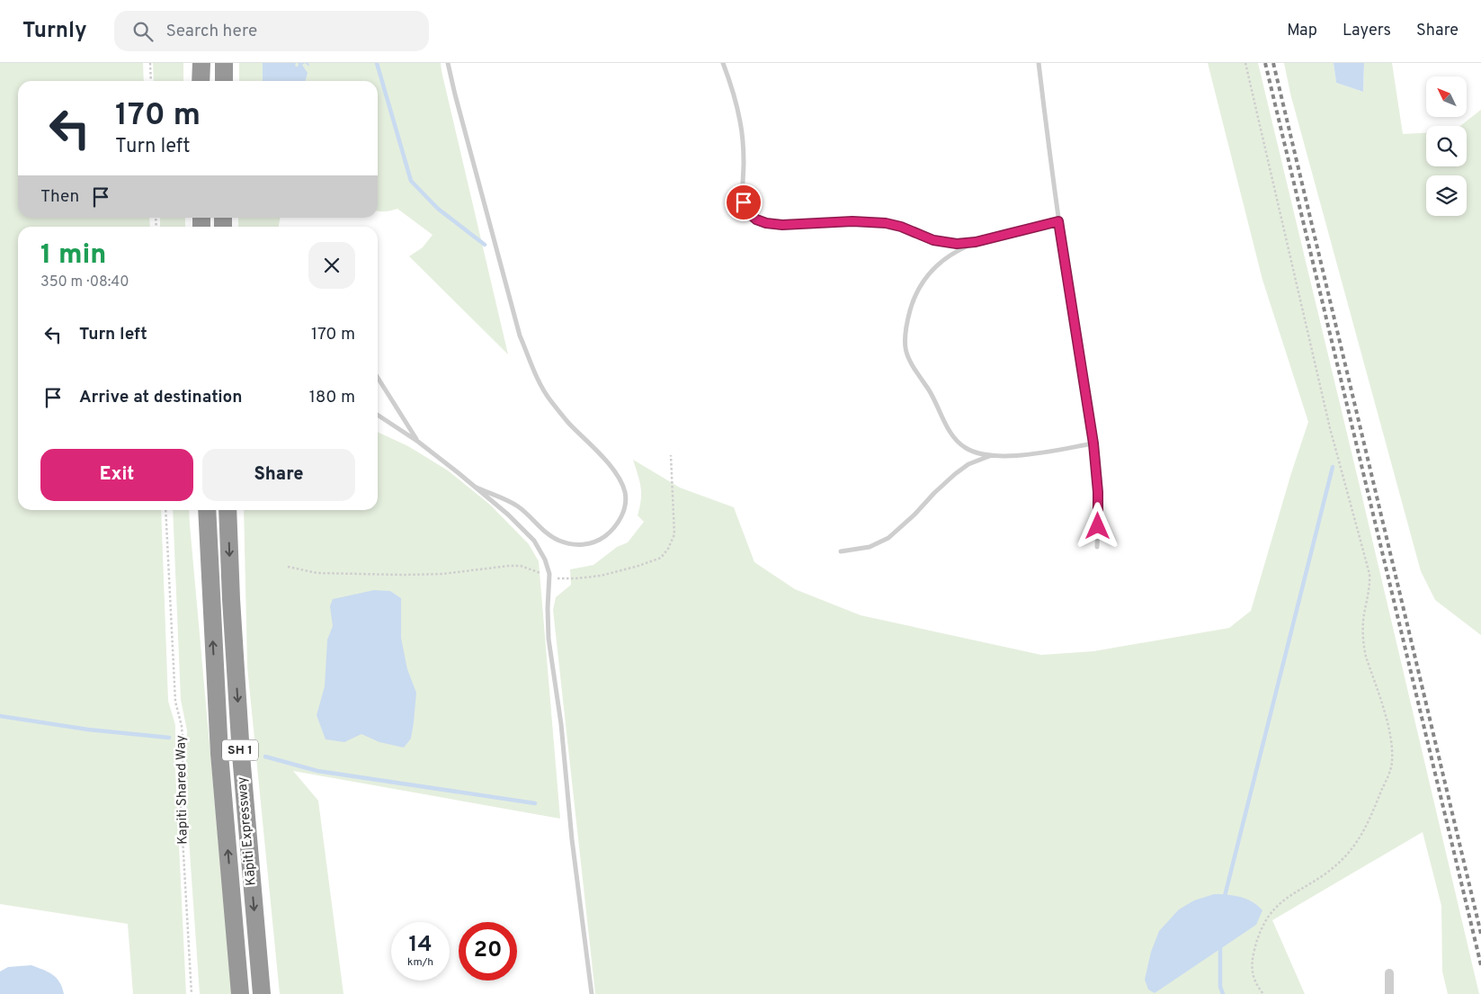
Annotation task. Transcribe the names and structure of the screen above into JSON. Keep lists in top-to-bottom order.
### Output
{
  "streets": {
    "highway": ["SH 1", "Kāpiti Expressway"],
    "path": ["Kapiti Shared Way"]
  },
  "north": "top left",
  "page": {
    "header": "Turnly",
    "search": "Search here",
    "nav": ["Map", "Layers", "Share"],
    "turn": ["170 m", "Turn left"],
    "then": "Then",
    "heading": ["1 min", "350 m · 08:40"],
    "list": [
      {
        "name": "Turn left",
        "value": "170 m"
      },
      {
        "name": "Arrive at destination",
        "value": "180 m"
      }
    ],
    "buttons": ["Exit", "Share"],
    "speed": "14 km/h",
    "limit": "20"
  }
}
